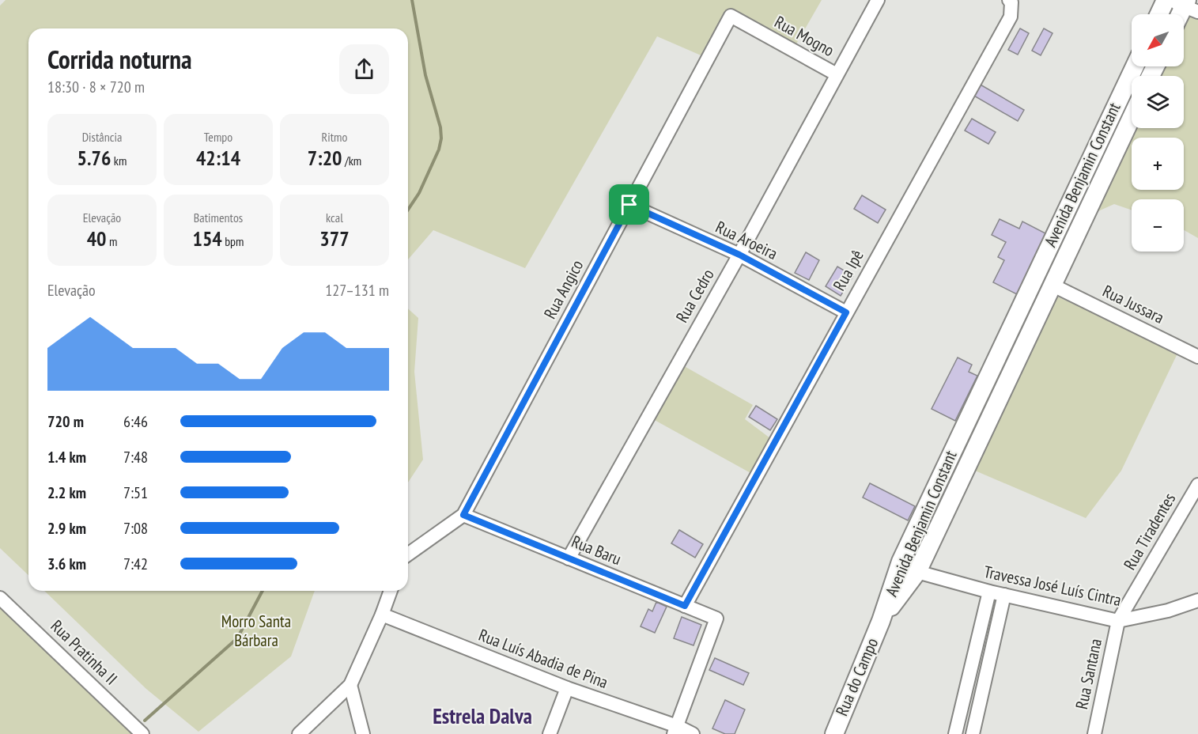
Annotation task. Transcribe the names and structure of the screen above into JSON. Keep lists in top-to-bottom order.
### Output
{
  "streets": {
    "street": [
      "Rua Mogno",
      "Avenida Benjamin Constant",
      "Rua Aroeira",
      "Rua Ipê",
      "Rua Angico",
      "Rua Cedro",
      "Rua Jussara",
      "Rua Tiradentes",
      "Rua Baru",
      "Travessa José Luís Cintra",
      "Rua Pratinha II",
      "Rua Luís Abadia de Pina",
      "Rua Santana",
      "Rua do Campo"
    ]
  },
  "crossings": [
    ["Rua Mogno", "Rua Angico"],
    ["Rua Mogno", "Rua Cedro"],
    ["Avenida Benjamin Constant", "Rua Jussara"],
    ["Avenida Benjamin Constant", "Travessa José Luís Cintra"],
    ["Avenida Benjamin Constant", "Rua do Campo"],
    ["Rua Aroeira", "Rua Ipê"],
    ["Rua Aroeira", "Rua Angico"],
    ["Rua Aroeira", "Rua Cedro"],
    ["Rua Ipê", "Rua Baru"],
    ["Rua Angico", "Rua Baru"],
    ["Rua Cedro", "Rua Baru"],
    ["Rua Tiradentes", "Travessa José Luís Cintra"],
    ["Rua Tiradentes", "Rua Santana"],
    ["Rua Baru", "Rua Luís Abadia de Pina"],
    ["Travessa José Luís Cintra", "Rua Santana"]
  ],
  "districts": ["Estrela Dalva"],
  "parks": ["Morro Santa Bárbara"],
  "north": "bottom left",
  "page": {
    "map_buttons": ["+", "−"],
    "heading": ["Corrida noturna", "18:30 · 8 × 720 m"],
    "stats": [
      ["Distância", "5.76 km"],
      ["Tempo", "42:14"],
      ["Ritmo", "7:20 /km"],
      ["Elevação", "40 m"],
      ["Batimentos", "154 bpm"],
      ["kcal", "377"]
    ],
    "chart": ["Elevação", "127–131 m"],
    "list": [
      {
        "name": "720 m",
        "note": "6:46"
      },
      {
        "name": "1.4 km",
        "note": "7:48"
      },
      {
        "name": "2.2 km",
        "note": "7:51"
      },
      {
        "name": "2.9 km",
        "note": "7:08"
      },
      {
        "name": "3.6 km",
        "note": "7:42"
      }
    ]
  }
}
